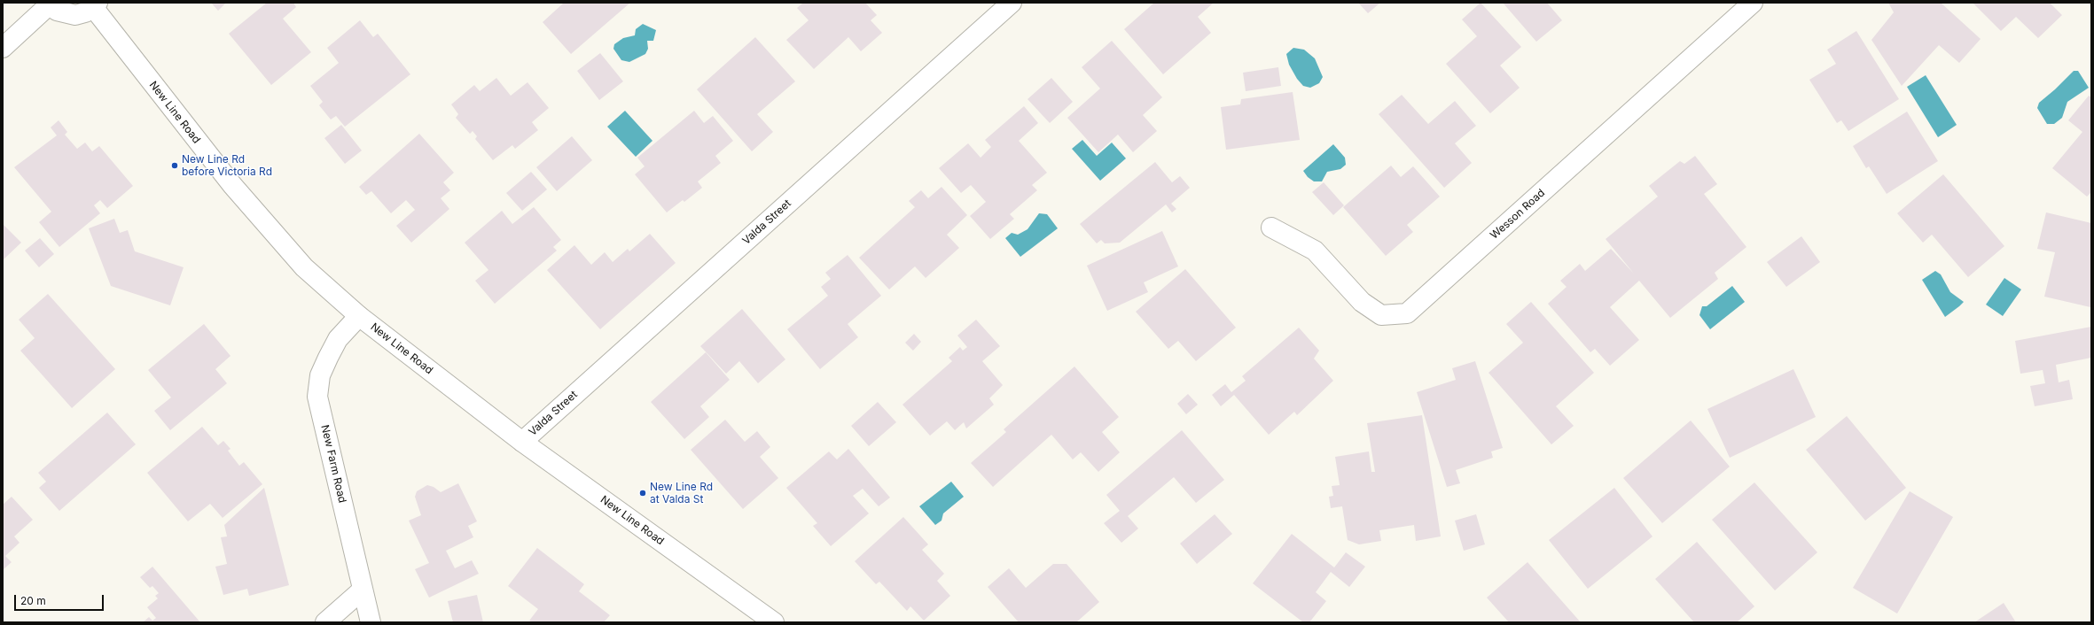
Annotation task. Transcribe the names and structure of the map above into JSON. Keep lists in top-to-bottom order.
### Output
{
  "streets": {
    "street": [
      "New Line Road",
      "Wesson Road",
      "Valda Street",
      "New Farm Road"
    ]
  },
  "crossings": [
    ["New Line Road", "Valda Street"],
    ["New Line Road", "New Farm Road"]
  ],
  "places": ["New Line Rd before Victoria Rd", "New Line Rd at Valda St"],
  "scale_bar": "20 m"
}
